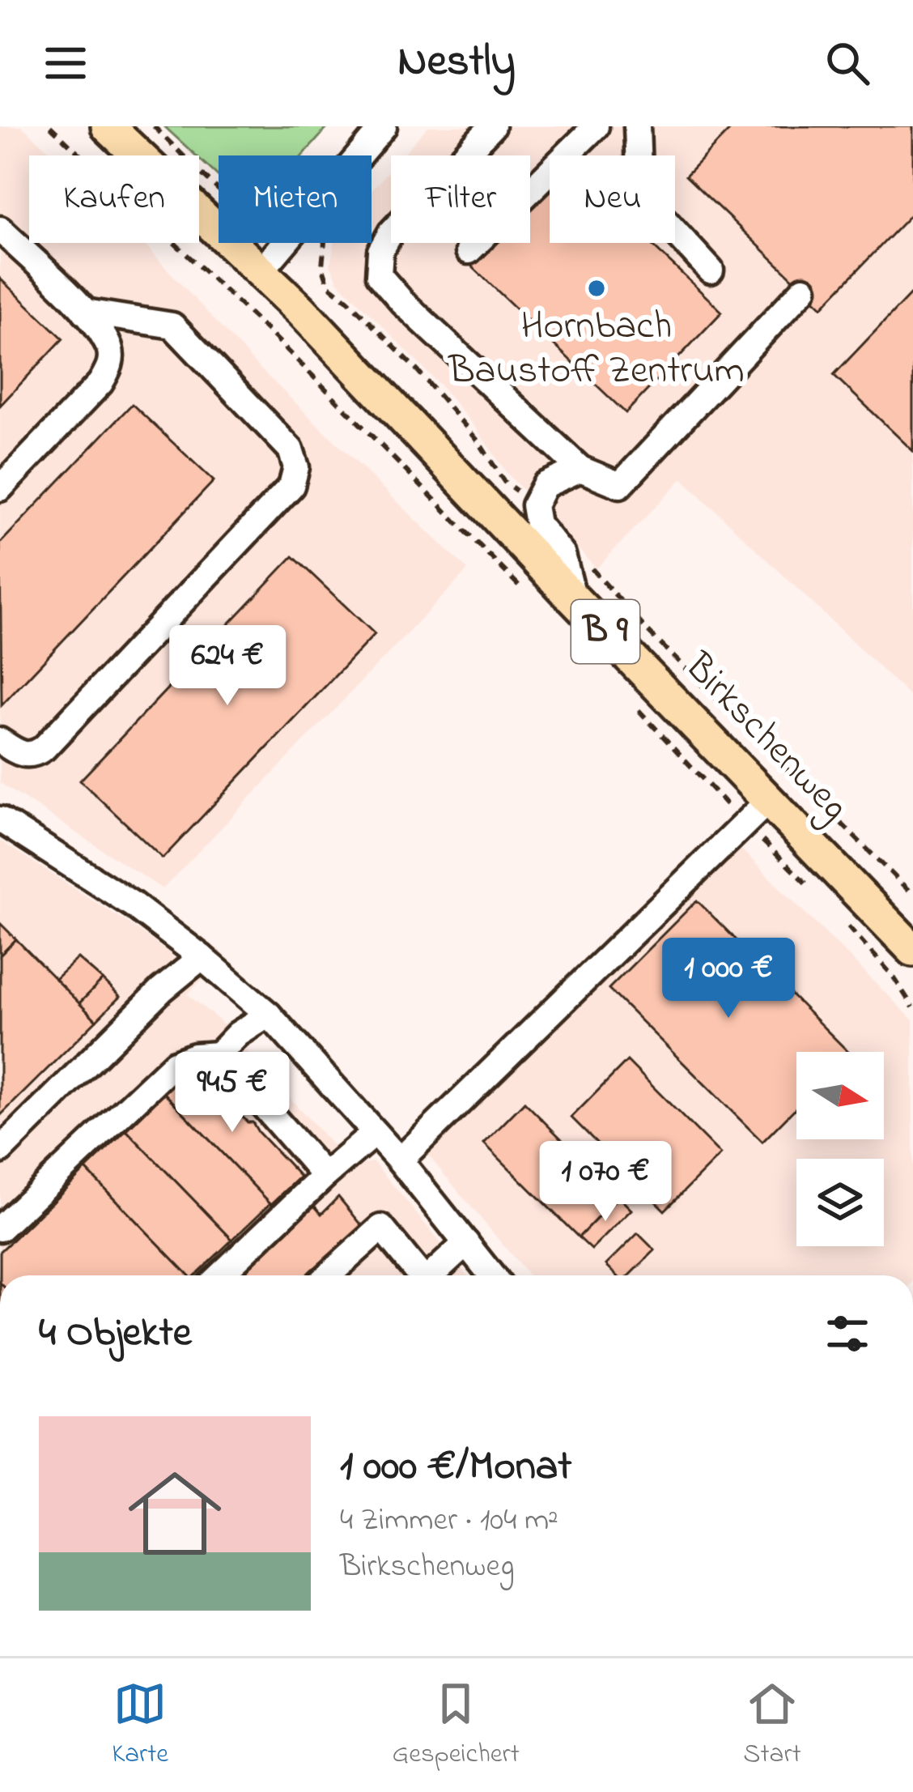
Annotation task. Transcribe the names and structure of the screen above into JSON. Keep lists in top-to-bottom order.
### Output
{
  "streets": {
    "main road": ["B 9", "Birkschenweg"]
  },
  "places": ["Hornbach Baustoff Zentrum"],
  "north": "right",
  "page": {
    "header": "Nestly",
    "chip": [
      "Kaufen",
      "Mieten",
      "Filter",
      "Neu"
    ],
    "price": [
      "624 €",
      "1 000 €",
      "945 €",
      "1 070 €"
    ],
    "heading": "4 Objekte",
    "list": [
      {
        "name": "1 000 €/Monat",
        "note": "4 Zimmer · 104 m² · Birkschenweg"
      }
    ],
    "tabs": ["Karte", "Gespeichert", "Start"]
  }
}
